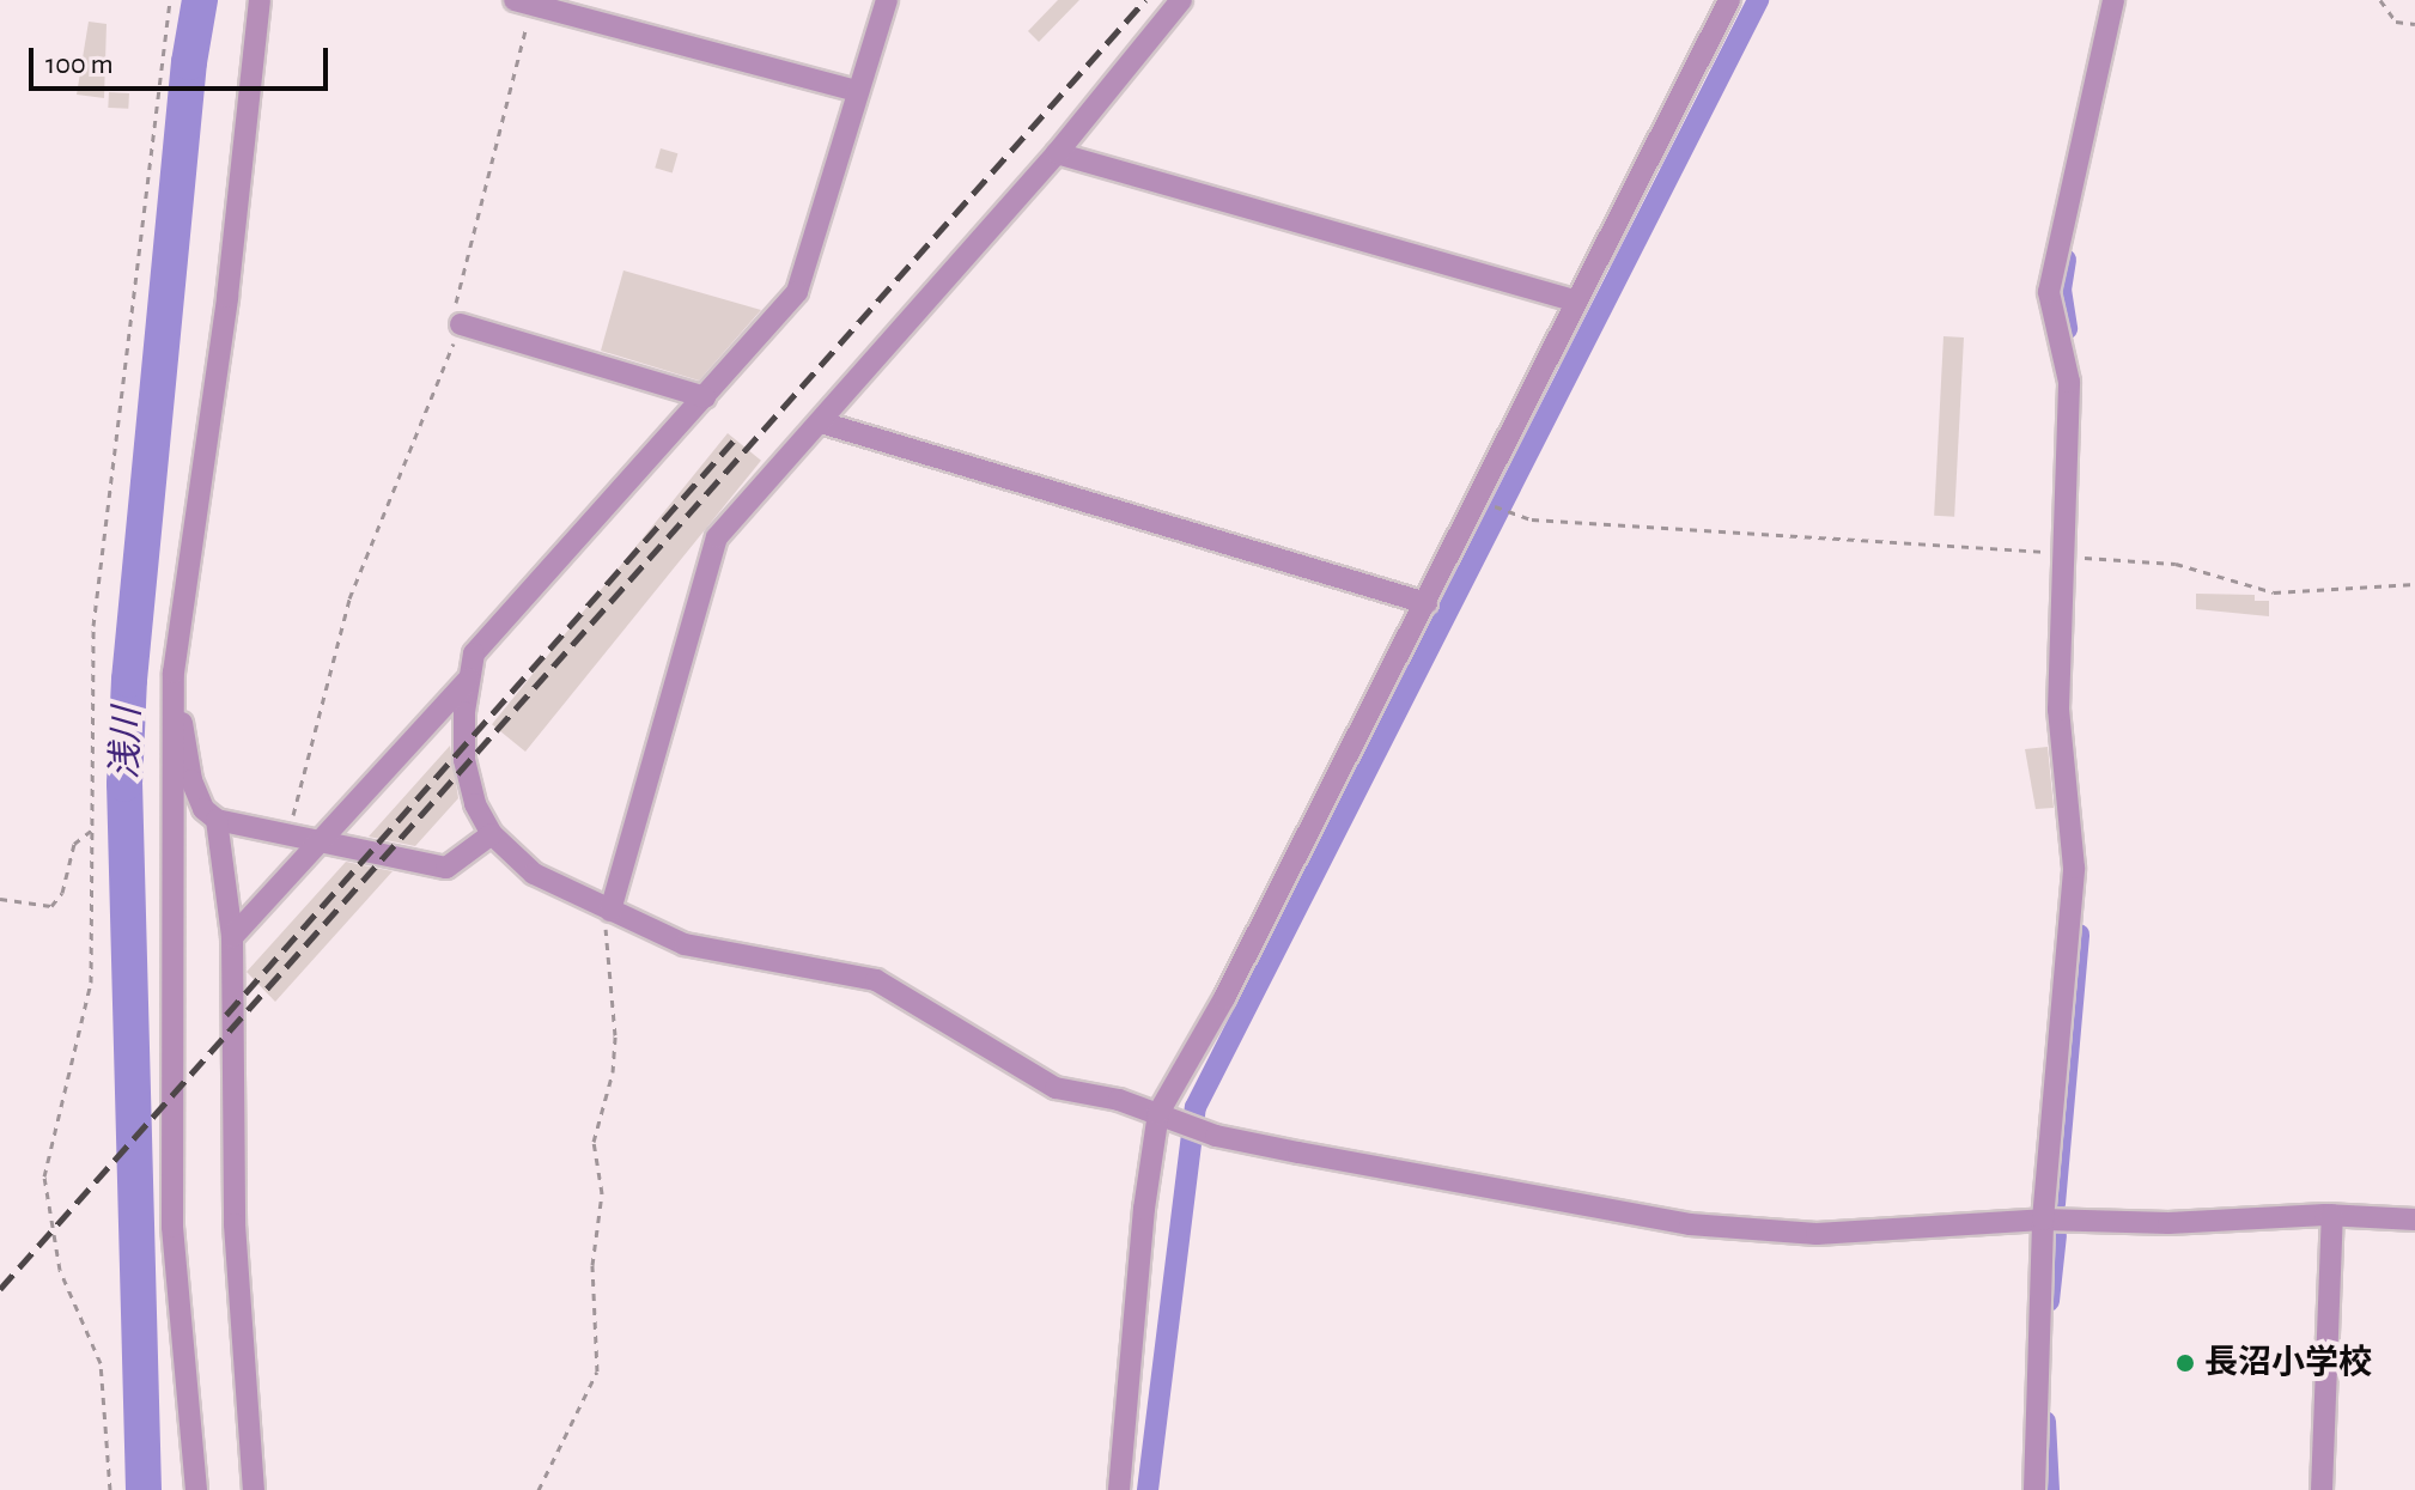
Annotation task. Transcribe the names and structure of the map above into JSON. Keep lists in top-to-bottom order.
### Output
{
  "water": ["浅川"],
  "places": ["長沼小学校"],
  "scale_bar": "100 m"
}
